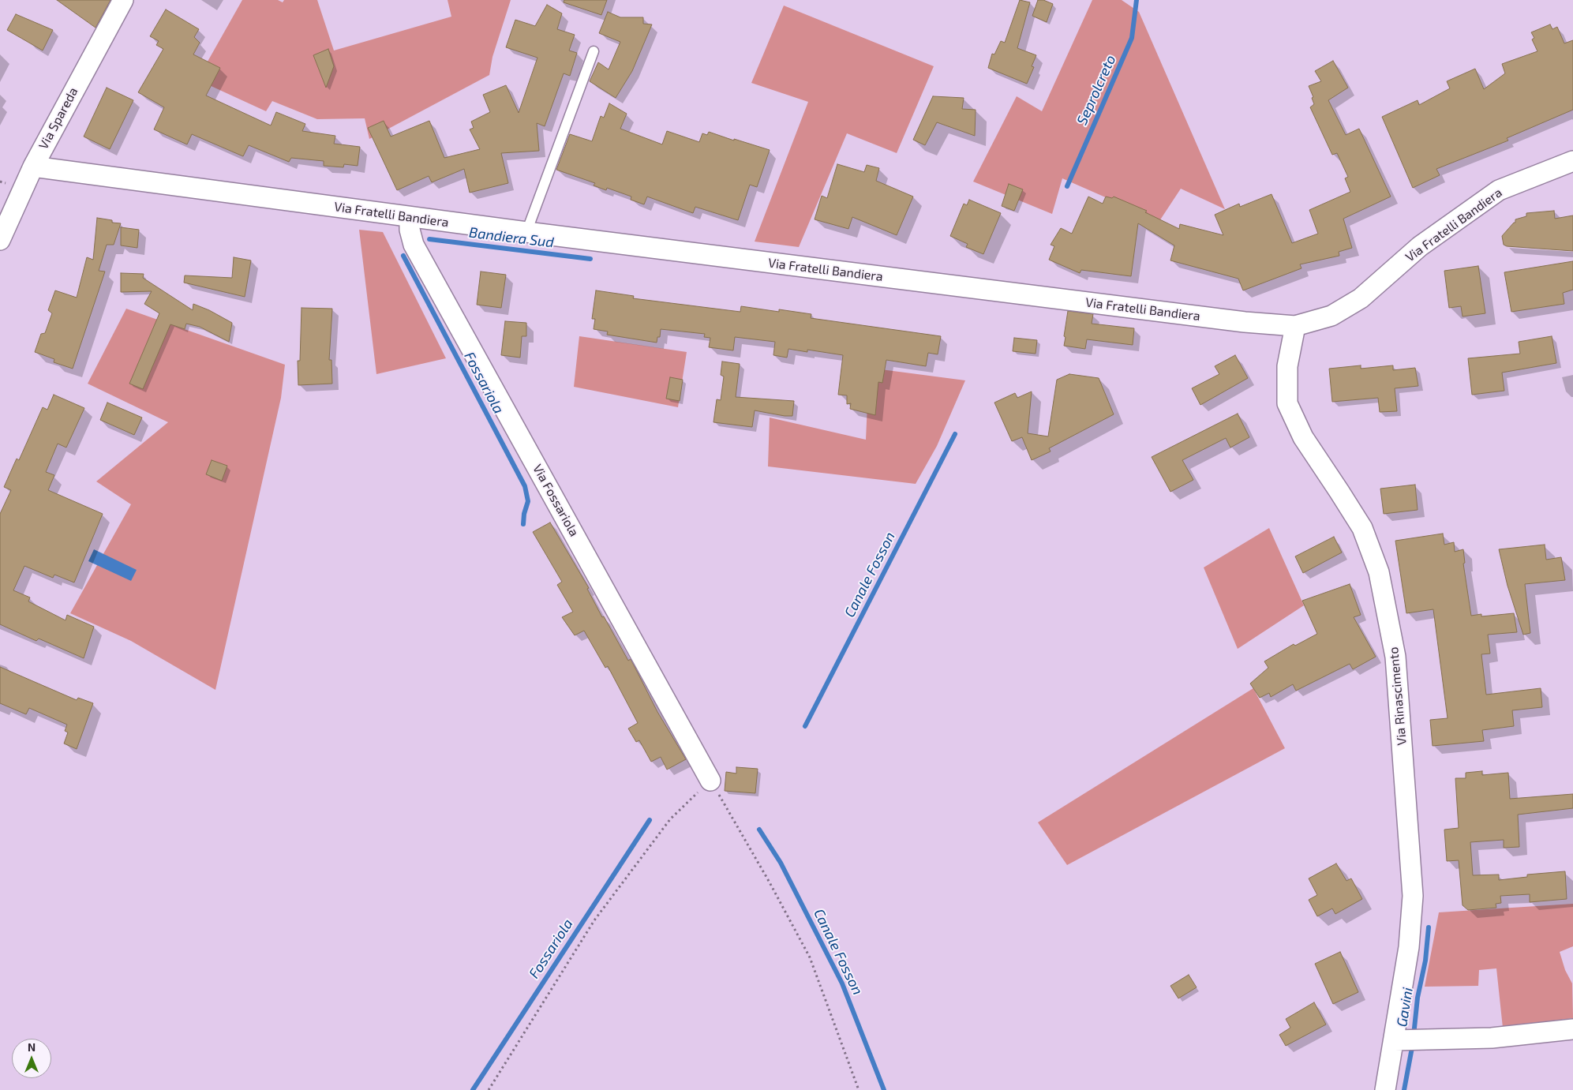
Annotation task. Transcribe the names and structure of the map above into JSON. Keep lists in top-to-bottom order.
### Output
{
  "streets": {
    "street": [
      "Via Spareda",
      "Via Fratelli Bandiera",
      "Via Fossariola",
      "Via Rinascimento"
    ]
  },
  "crossings": [
    ["Via Spareda", "Via Fratelli Bandiera"],
    ["Via Fratelli Bandiera", "Via Fossariola"],
    ["Via Fratelli Bandiera", "Via Rinascimento"]
  ],
  "water": [
    "Seprolcreto",
    "Bandiera Sud",
    "Fossariola",
    "Canale Fosson",
    "Gavini"
  ],
  "north": "top"
}
